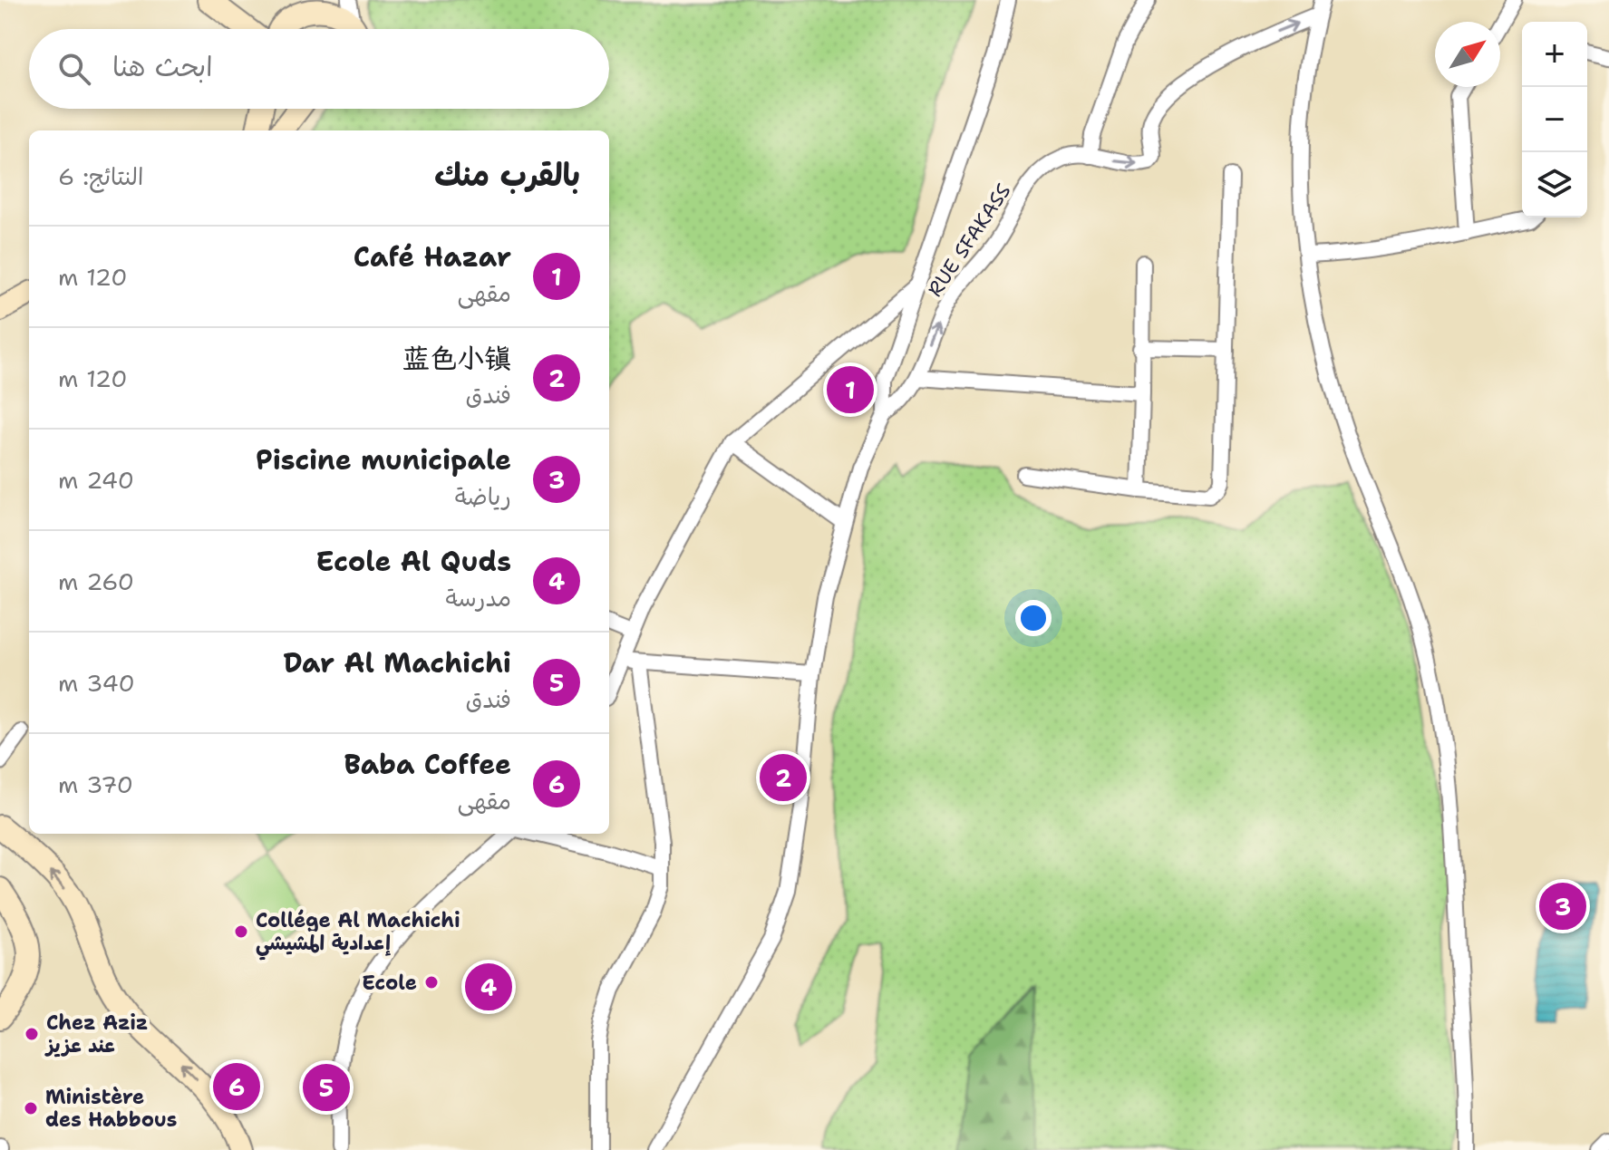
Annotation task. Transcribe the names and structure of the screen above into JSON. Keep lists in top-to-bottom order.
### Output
{
  "streets": {
    "street": ["RUE SFAKASS"]
  },
  "one_way": ["RUE SFAKASS"],
  "places": [
    "Collége Al Machichi إعدادية المشيشي",
    "Ecole",
    "Chez Aziz عند عزيز",
    "Ministère des Habbous"
  ],
  "north": "top right",
  "page": {
    "map_buttons": ["+", "−"],
    "search": "ابحث هنا",
    "heading": ["بالقرب منك", "النتائج: 6"],
    "list": [
      {
        "mark": "1",
        "name": "Café Hazar",
        "note": "مقهى",
        "value": "120 m"
      },
      {
        "mark": "2",
        "name": "蓝色小镇",
        "note": "فندق",
        "value": "120 m"
      },
      {
        "mark": "3",
        "name": "Piscine municipale",
        "note": "رياضة",
        "value": "240 m"
      },
      {
        "mark": "4",
        "name": "Ecole Al Quds",
        "note": "مدرسة",
        "value": "260 m"
      },
      {
        "mark": "5",
        "name": "Dar Al Machichi",
        "note": "فندق",
        "value": "340 m"
      },
      {
        "mark": "6",
        "name": "Baba Coffee",
        "note": "مقهى",
        "value": "370 m"
      }
    ],
    "pins": [
      "1",
      "2",
      "3",
      "4",
      "6",
      "5"
    ]
  }
}
